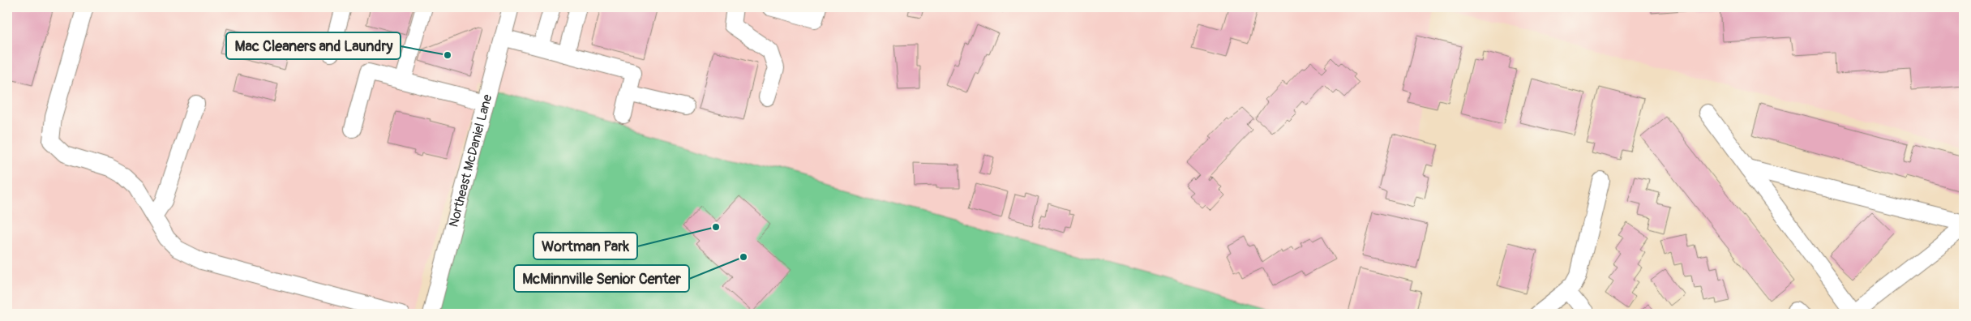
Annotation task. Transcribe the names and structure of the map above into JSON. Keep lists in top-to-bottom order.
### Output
{
  "streets": {
    "street": ["Northeast McDaniel Lane"]
  },
  "places": ["Mac Cleaners and Laundry", "Wortman Park", "McMinnville Senior Center"]
}
